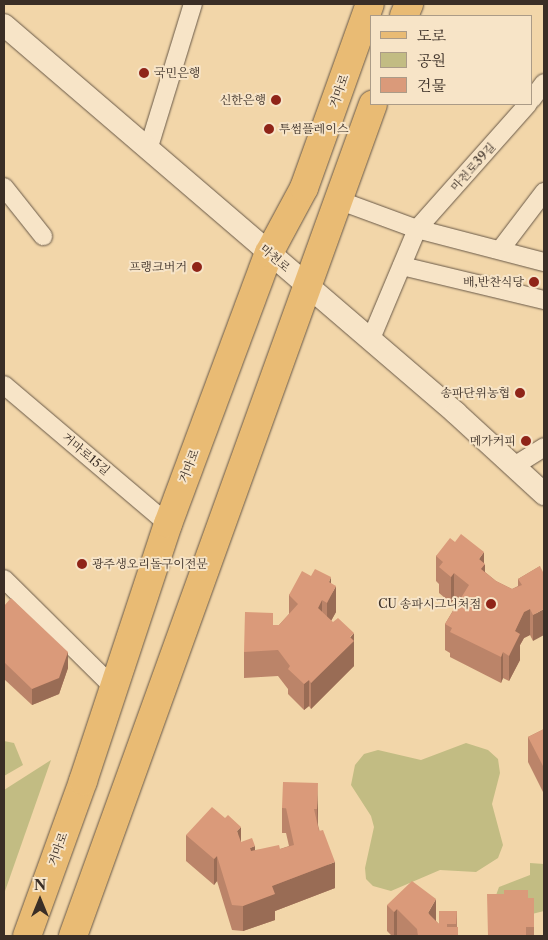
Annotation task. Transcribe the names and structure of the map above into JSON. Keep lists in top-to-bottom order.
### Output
{
  "streets": {
    "main road": ["거마로"],
    "street": ["마천로39길", "마천로", "거마로15길"]
  },
  "crossings": [
    ["거마로", "마천로"],
    ["거마로", "거마로15길"],
    ["마천로39길", "마천로"]
  ],
  "places": [
    "국민은행",
    "신한은행",
    "투썸플레이스",
    "프랭크버거",
    "배,반찬식당",
    "송파단위농협",
    "메가커피",
    "광주생오리돌구이전문",
    "CU 송파시그니처점"
  ],
  "legend": ["도로", "공원", "건물"],
  "north": "top"
}
